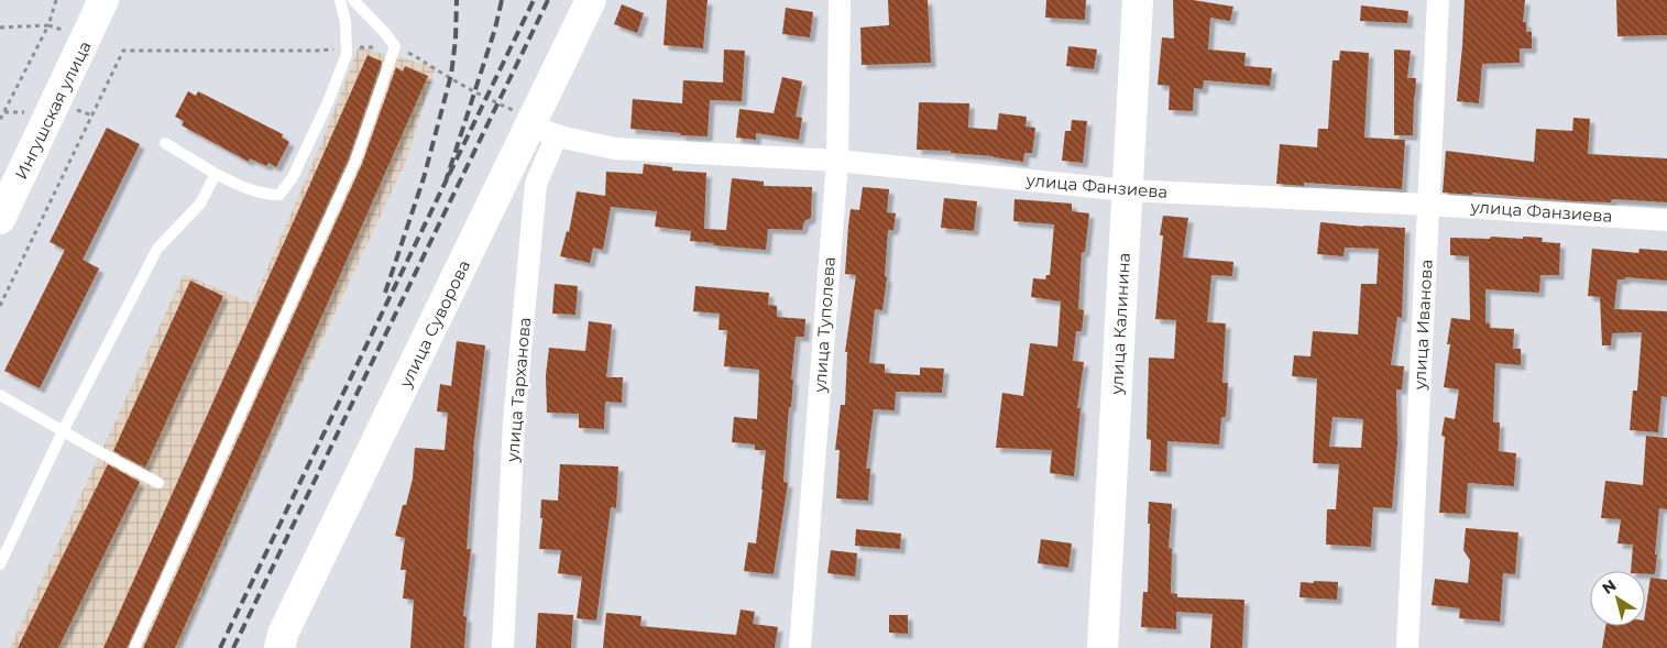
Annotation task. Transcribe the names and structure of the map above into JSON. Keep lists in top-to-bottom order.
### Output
{
  "streets": {
    "street": [
      "Ингушская улица",
      "улица Фанзиева",
      "улица Суворова",
      "улица Калинина",
      "улица Туполева",
      "улица Иванова",
      "улица Тарханова"
    ]
  },
  "crossings": [
    ["улица Фанзиева", "улица Суворова"],
    ["улица Фанзиева", "улица Калинина"],
    ["улица Фанзиева", "улица Туполева"],
    ["улица Фанзиева", "улица Иванова"],
    ["улица Фанзиева", "улица Тарханова"],
    ["улица Суворова", "улица Тарханова"]
  ],
  "north": "top left"
}
